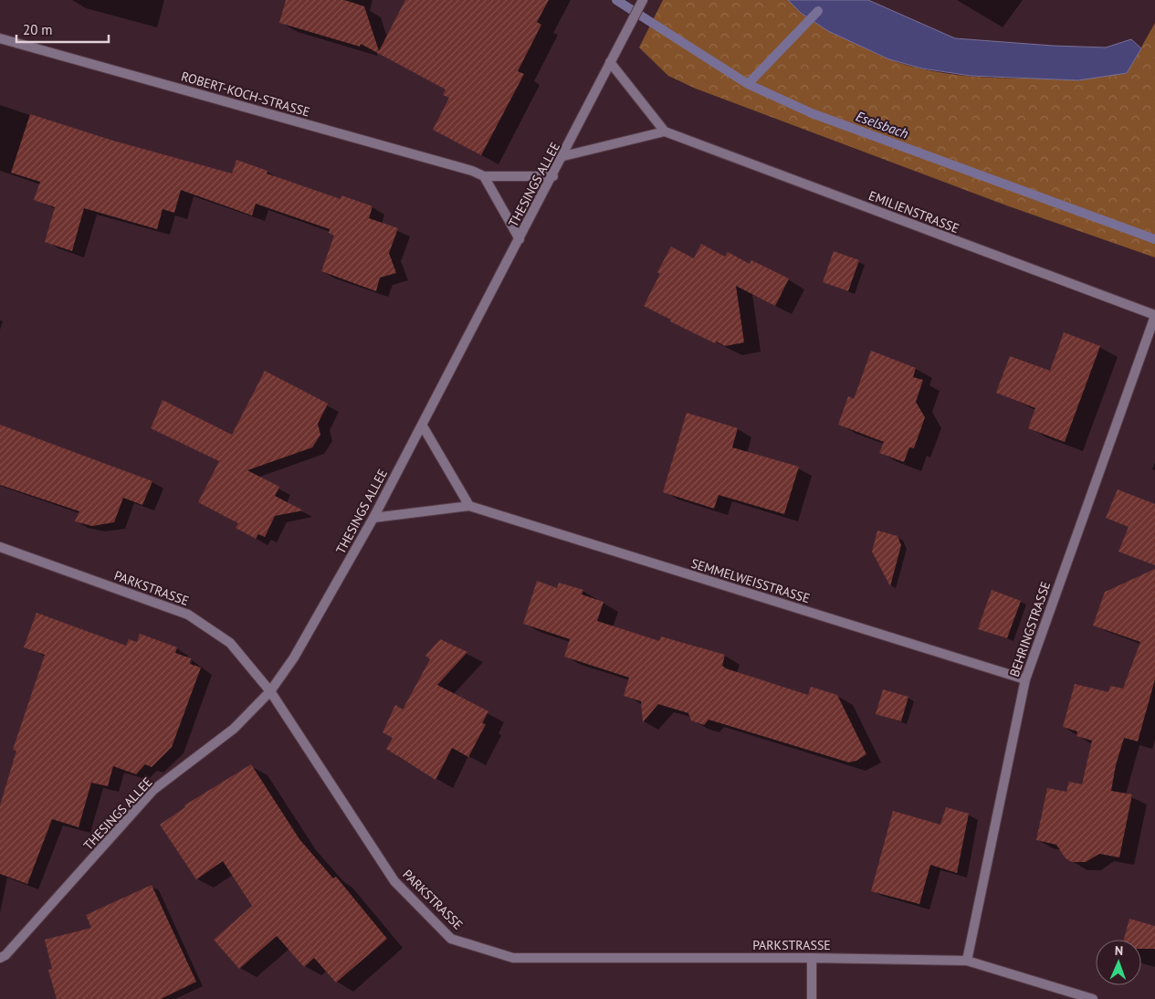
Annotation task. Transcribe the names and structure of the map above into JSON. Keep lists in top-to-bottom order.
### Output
{
  "streets": {
    "street": [
      "ROBERT-KOCH-STRASSE",
      "THESINGS ALLEE",
      "EMILIENSTRASSE",
      "SEMMELWEISSTRASSE",
      "PARKSTRASSE",
      "BEHRINGSTRASSE"
    ]
  },
  "crossings": [
    ["ROBERT-KOCH-STRASSE", "THESINGS ALLEE"],
    ["THESINGS ALLEE", "SEMMELWEISSTRASSE"],
    ["THESINGS ALLEE", "PARKSTRASSE"],
    ["EMILIENSTRASSE", "BEHRINGSTRASSE"],
    ["SEMMELWEISSTRASSE", "BEHRINGSTRASSE"],
    ["PARKSTRASSE", "BEHRINGSTRASSE"]
  ],
  "water": ["Eselsbach"],
  "scale_bar": "20 m",
  "north": "top"
}
